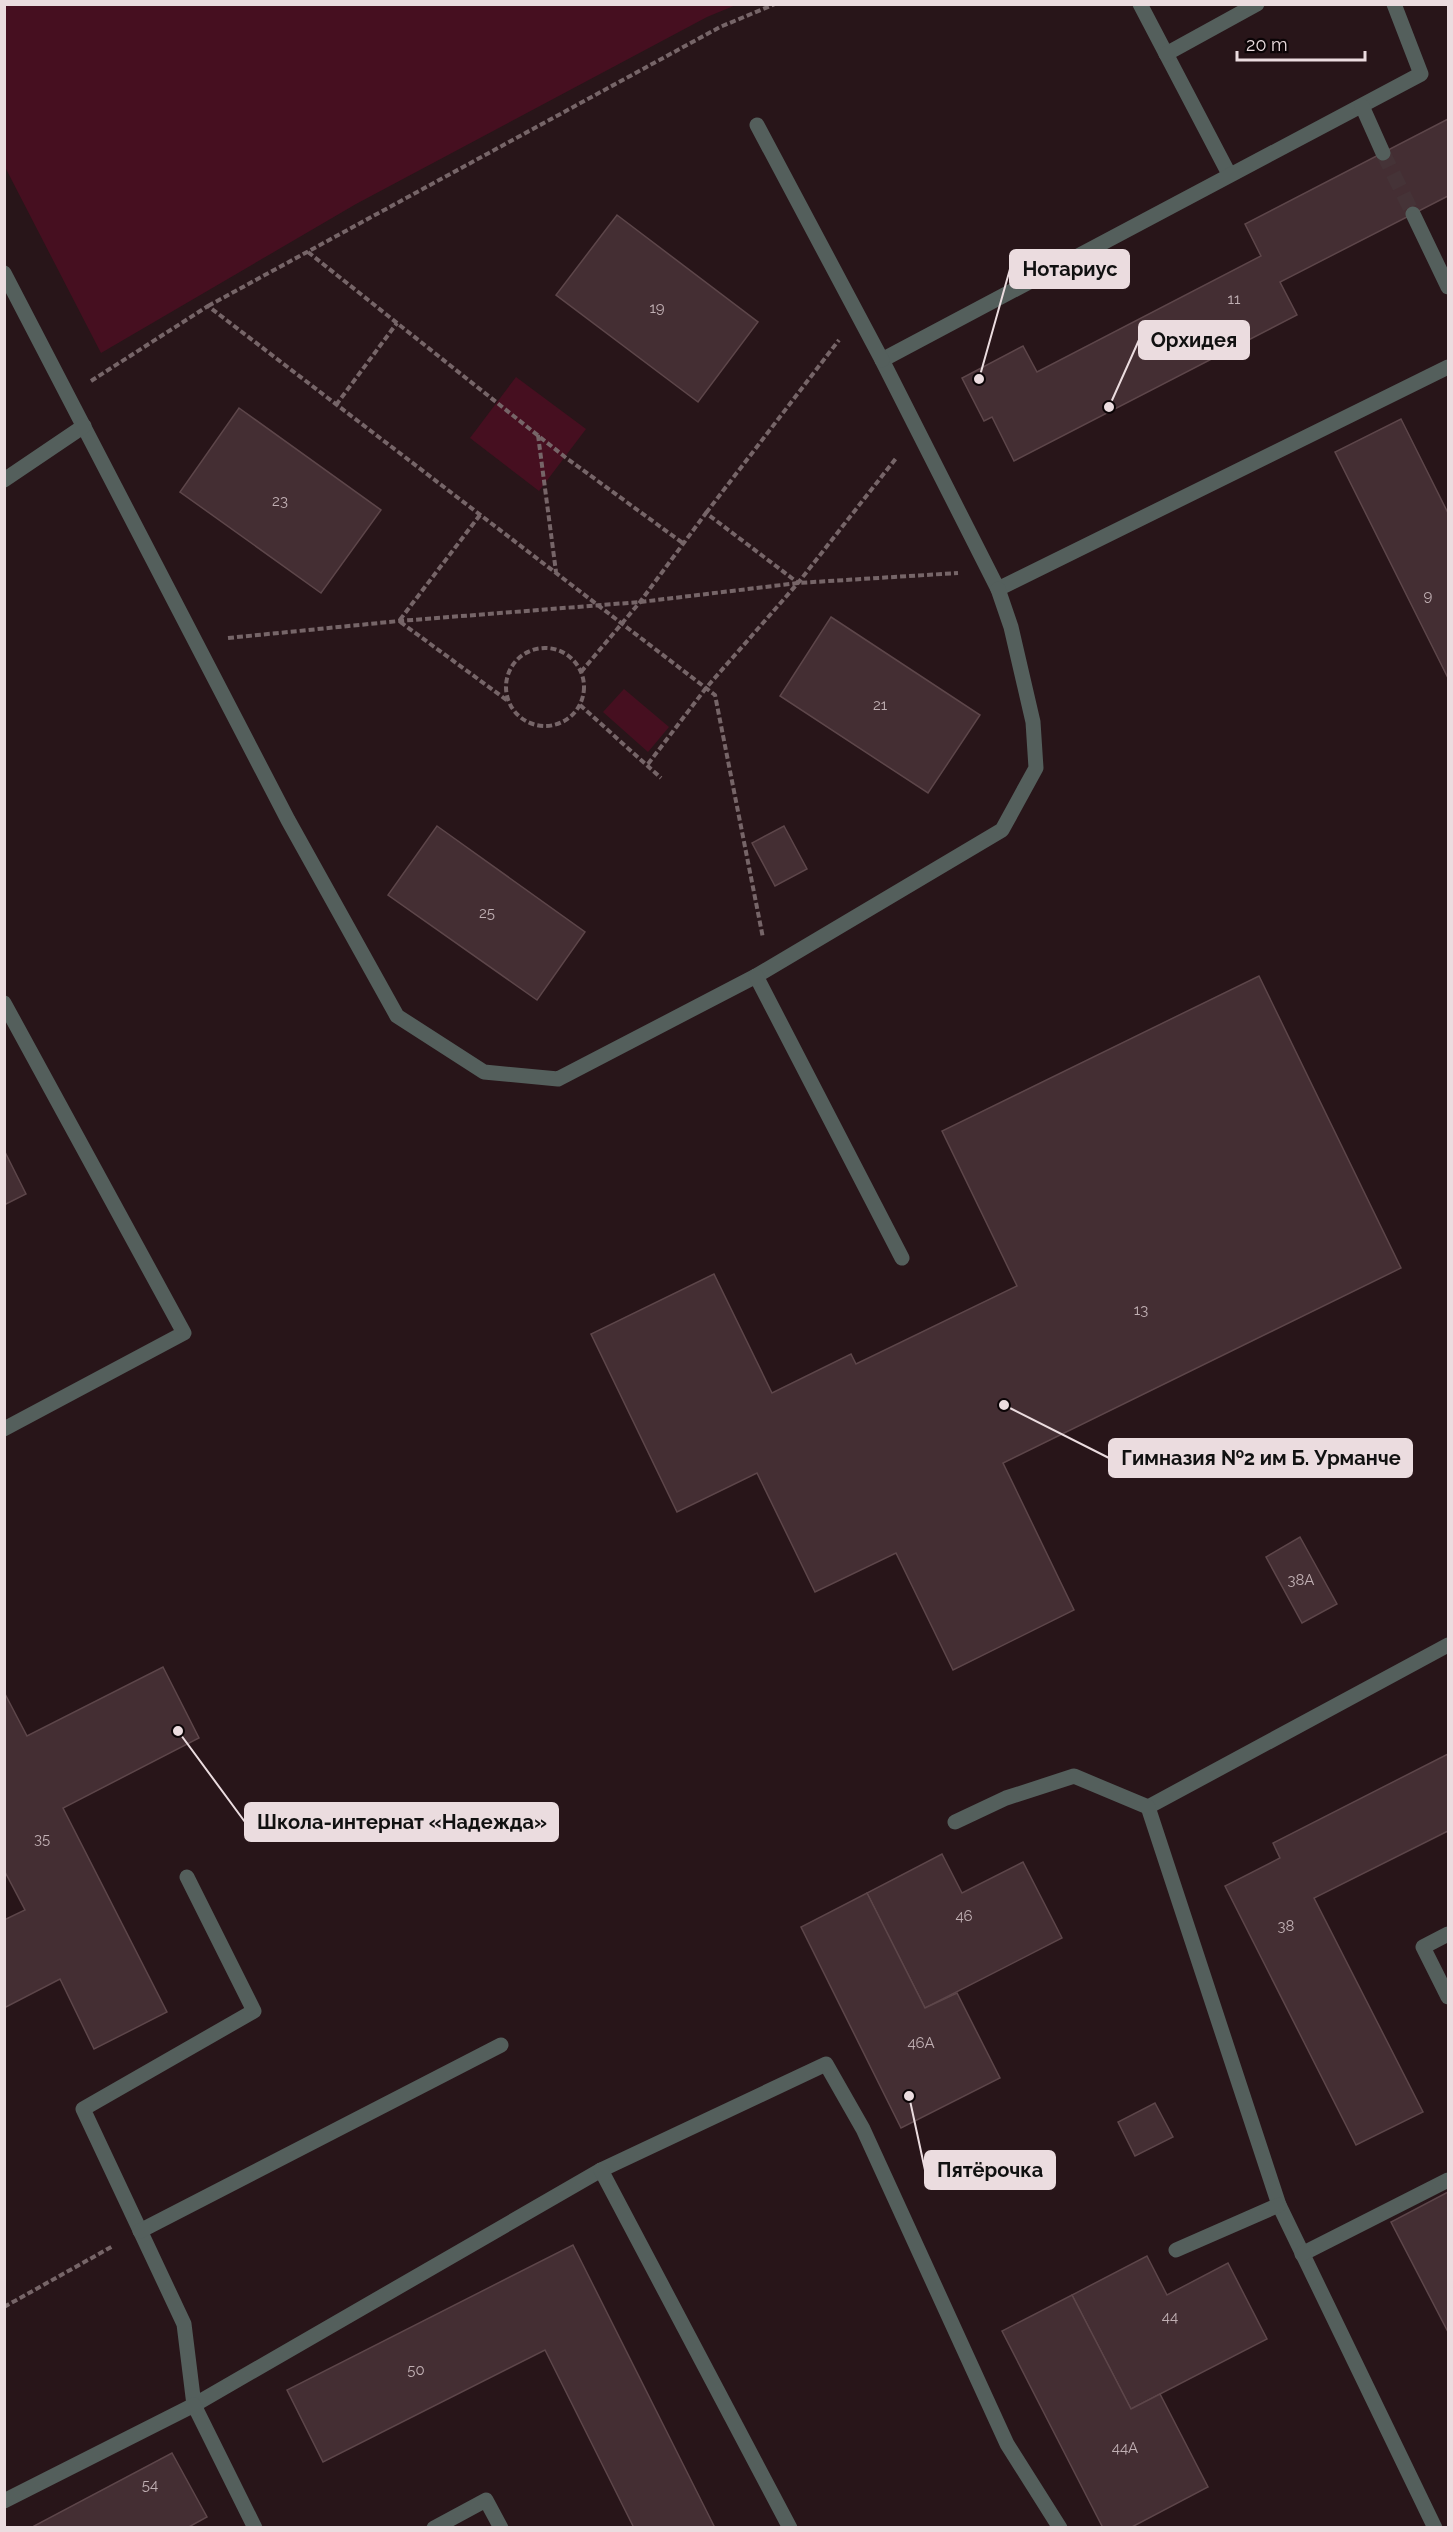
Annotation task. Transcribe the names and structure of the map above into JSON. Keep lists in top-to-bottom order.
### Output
{
  "places": [
    "Нотариус",
    "Орхидея",
    "Гимназия №2 им Б. Урманче",
    "Школа-интернат «Надежда»",
    "Пятёрочка"
  ],
  "house_numbers": [
    "11",
    "19",
    "23",
    "9",
    "21",
    "25",
    "13",
    "38А",
    "35",
    "46",
    "38",
    "46А",
    "44",
    "50",
    "44А",
    "54"
  ],
  "scale_bar": "20 m"
}
